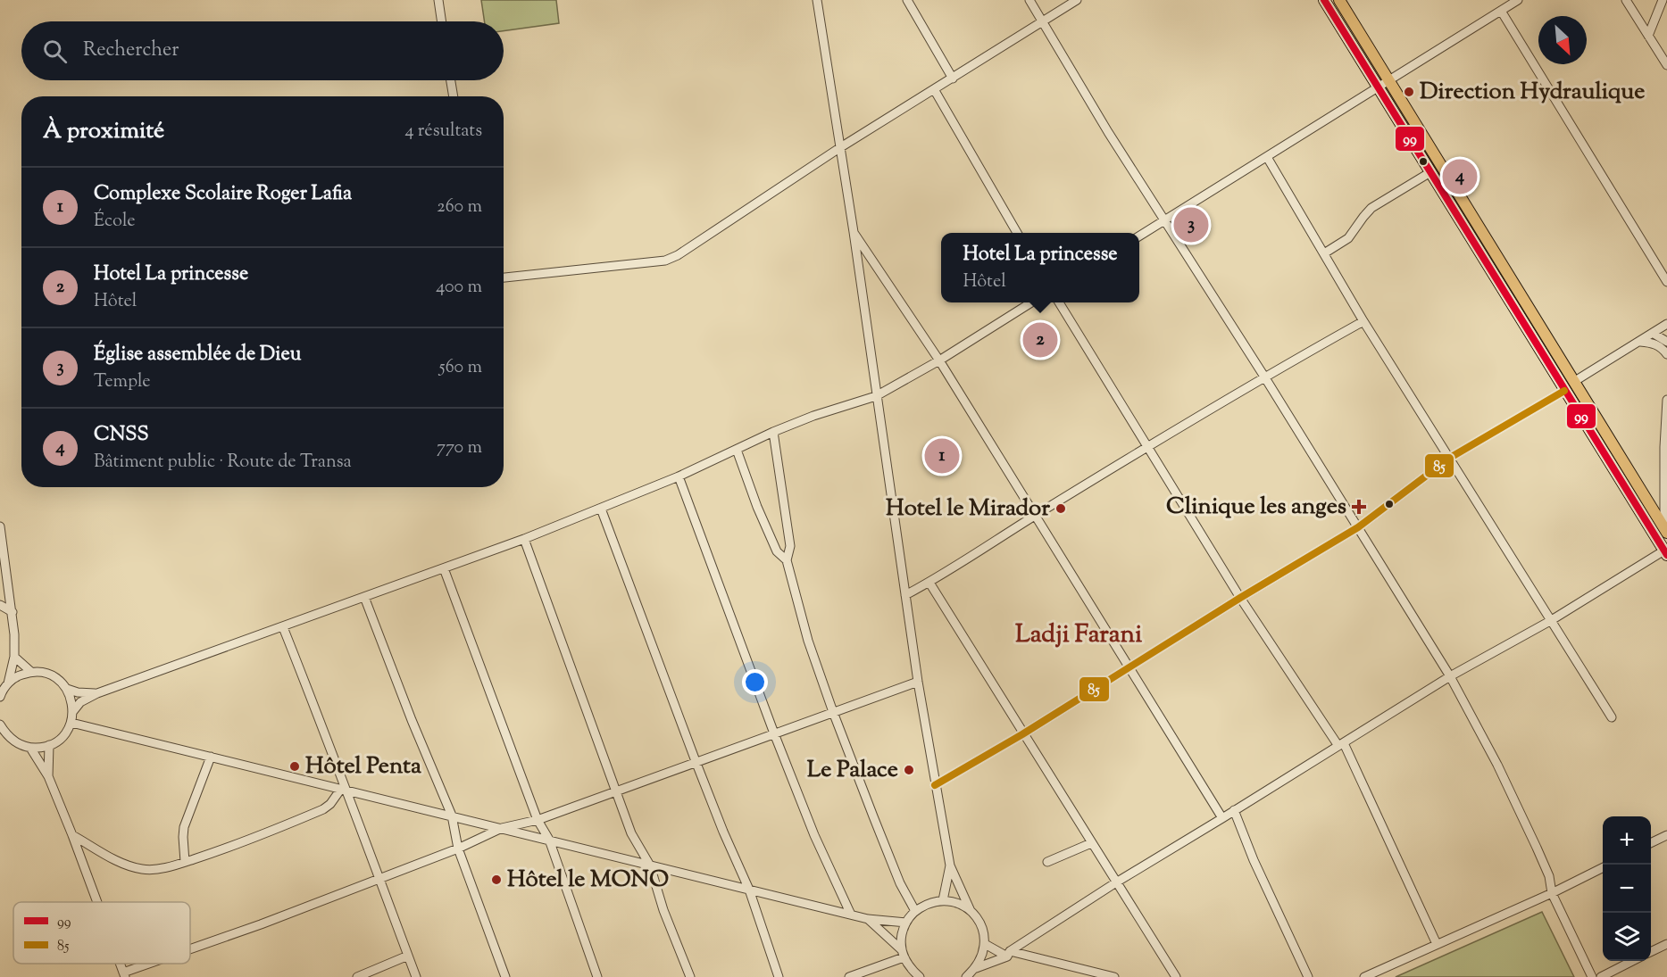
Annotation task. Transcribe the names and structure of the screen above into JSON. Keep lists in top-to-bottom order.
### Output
{
  "districts": ["Ladji Farani"],
  "places": {
    "other": [
      "Direction Hydraulique",
      "Hotel le Mirador",
      "Hôtel Penta",
      "Le Palace",
      "Hôtel le MONO"
    ],
    "health": ["Clinique les anges"]
  },
  "lines": ["transit line 99", "transit line 85"],
  "legend": ["99", "85"],
  "north": "bottom right",
  "page": {
    "search": "Rechercher",
    "heading": ["À proximité", "4 résultats"],
    "pins": [
      "4",
      "3",
      "2",
      "1"
    ],
    "list": [
      {
        "mark": "1",
        "name": "Complexe Scolaire Roger Lafia",
        "note": "École",
        "value": "260 m"
      },
      {
        "mark": "2",
        "name": "Hotel La princesse",
        "note": "Hôtel",
        "value": "400 m"
      },
      {
        "mark": "3",
        "name": "Église assemblée de Dieu",
        "note": "Temple",
        "value": "560 m"
      },
      {
        "mark": "4",
        "name": "CNSS",
        "note": "Bâtiment public · Route de Transa",
        "value": "770 m"
      }
    ],
    "popup": ["Hotel La princesse", "Hôtel"],
    "map_buttons": ["+", "−"]
  }
}
